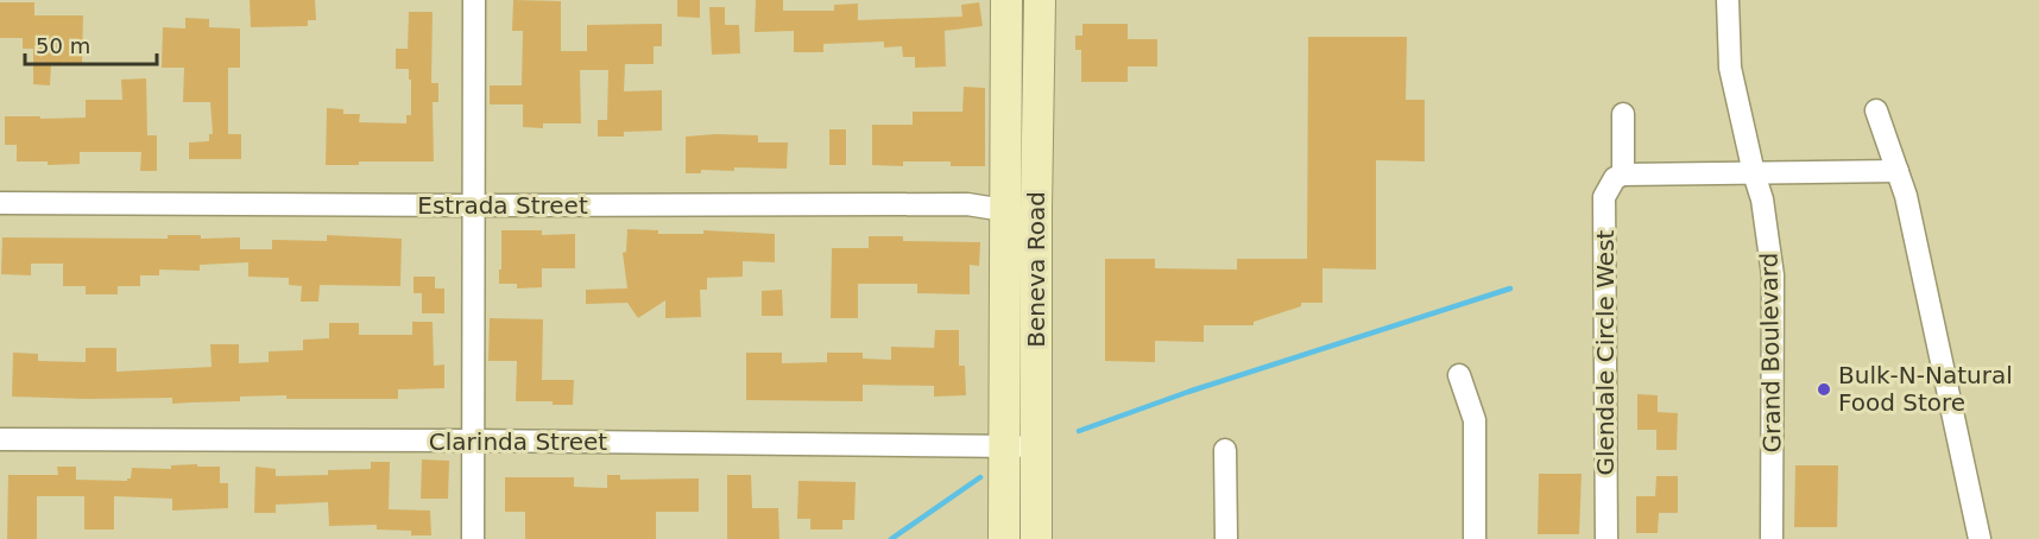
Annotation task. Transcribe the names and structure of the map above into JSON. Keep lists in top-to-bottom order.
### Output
{
  "streets": {
    "main road": ["Beneva Road"],
    "street": [
      "Estrada Street",
      "Glendale Circle West",
      "Grand Boulevard",
      "Clarinda Street"
    ]
  },
  "crossings": [
    ["Estrada Street", "Beneva Road"],
    ["Beneva Road", "Clarinda Street"]
  ],
  "places": ["Bulk-N-Natural Food Store"],
  "scale_bar": "50 m"
}
